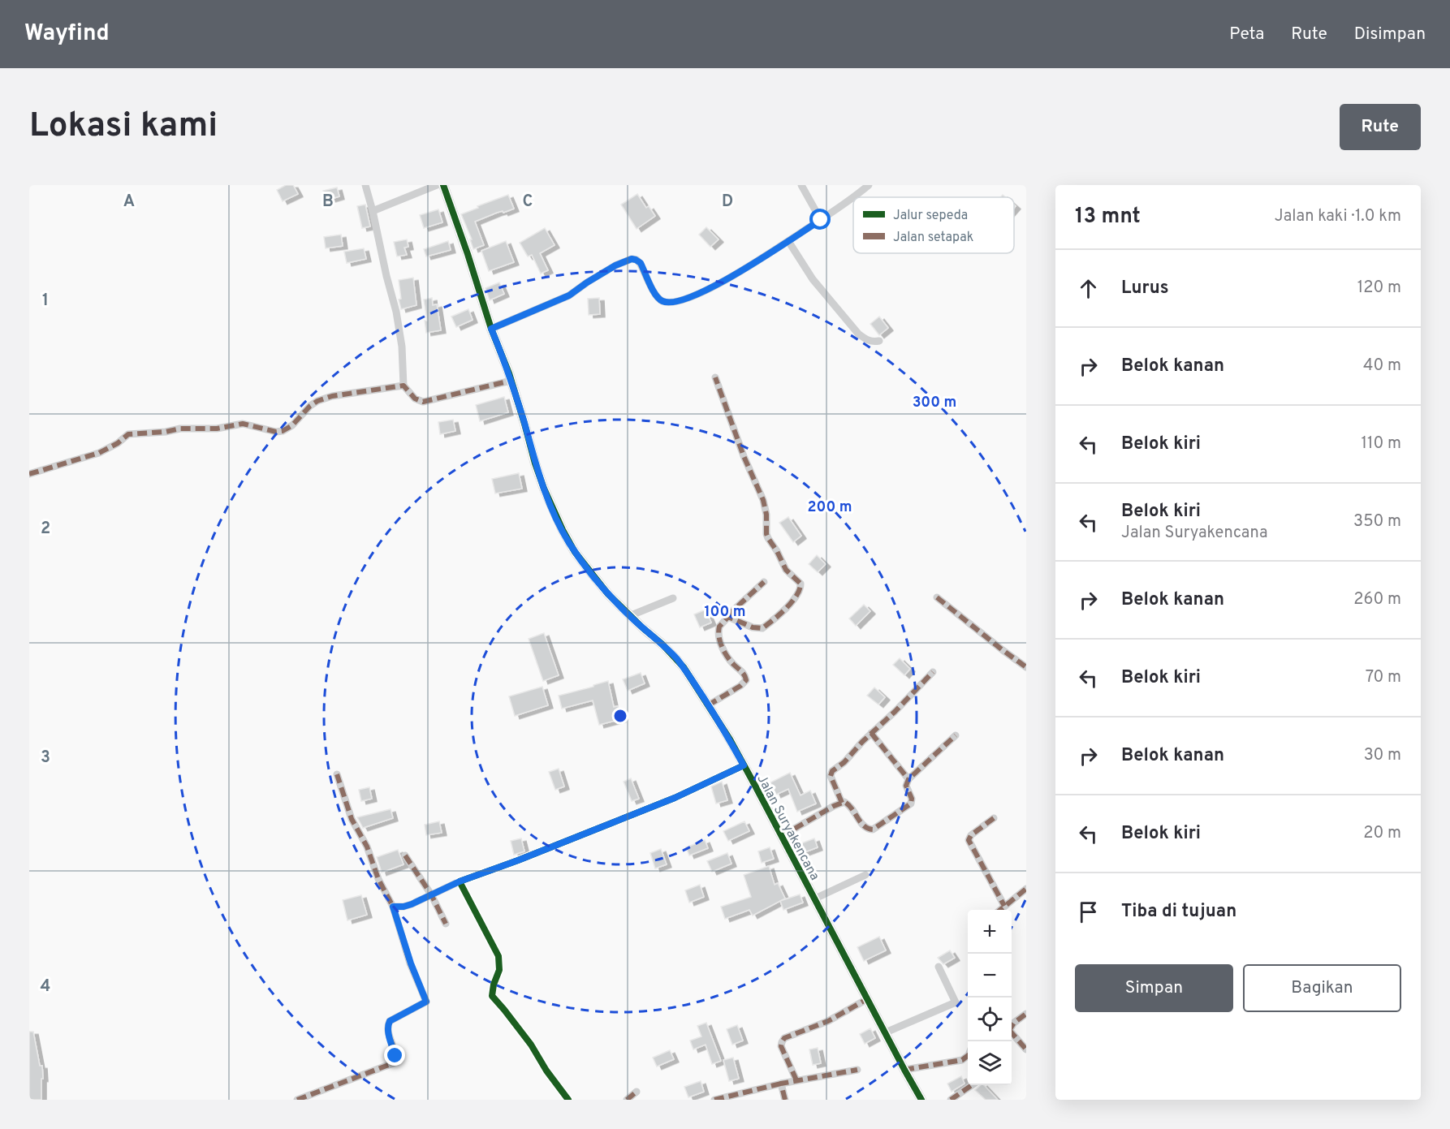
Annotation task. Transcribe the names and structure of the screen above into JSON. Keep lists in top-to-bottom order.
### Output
{
  "streets": {
    "street": ["Jalan Suryakencana"]
  },
  "legend": ["Jalur sepeda", "Jalan setapak"],
  "page": {
    "header": "Wayfind",
    "nav": ["Peta", "Rute", "Disimpan"],
    "buttons": [
      "Rute",
      ["Simpan", "Bagikan"]
    ],
    "title": "Lokasi kami",
    "heading": ["13 mnt", "Jalan kaki · 1.0 km"],
    "list": [
      ["Lurus", "120 m"],
      ["Belok kanan", "40 m"],
      ["Belok kiri", "110 m"],
      ["Belok kiri", "Jalan Suryakencana", "350 m"],
      ["Belok kanan", "260 m"],
      ["Belok kiri", "70 m"],
      ["Belok kanan", "30 m"],
      ["Belok kiri", "20 m"],
      "Tiba di tujuan"
    ],
    "map_buttons": ["+", "−"]
  },
  "grid": {
    "columns": [
      "A",
      "B",
      "C",
      "D"
    ],
    "rows": [
      "1",
      "2",
      "3",
      "4"
    ]
  },
  "rings": ["300 m", "200 m", "100 m"]
}
